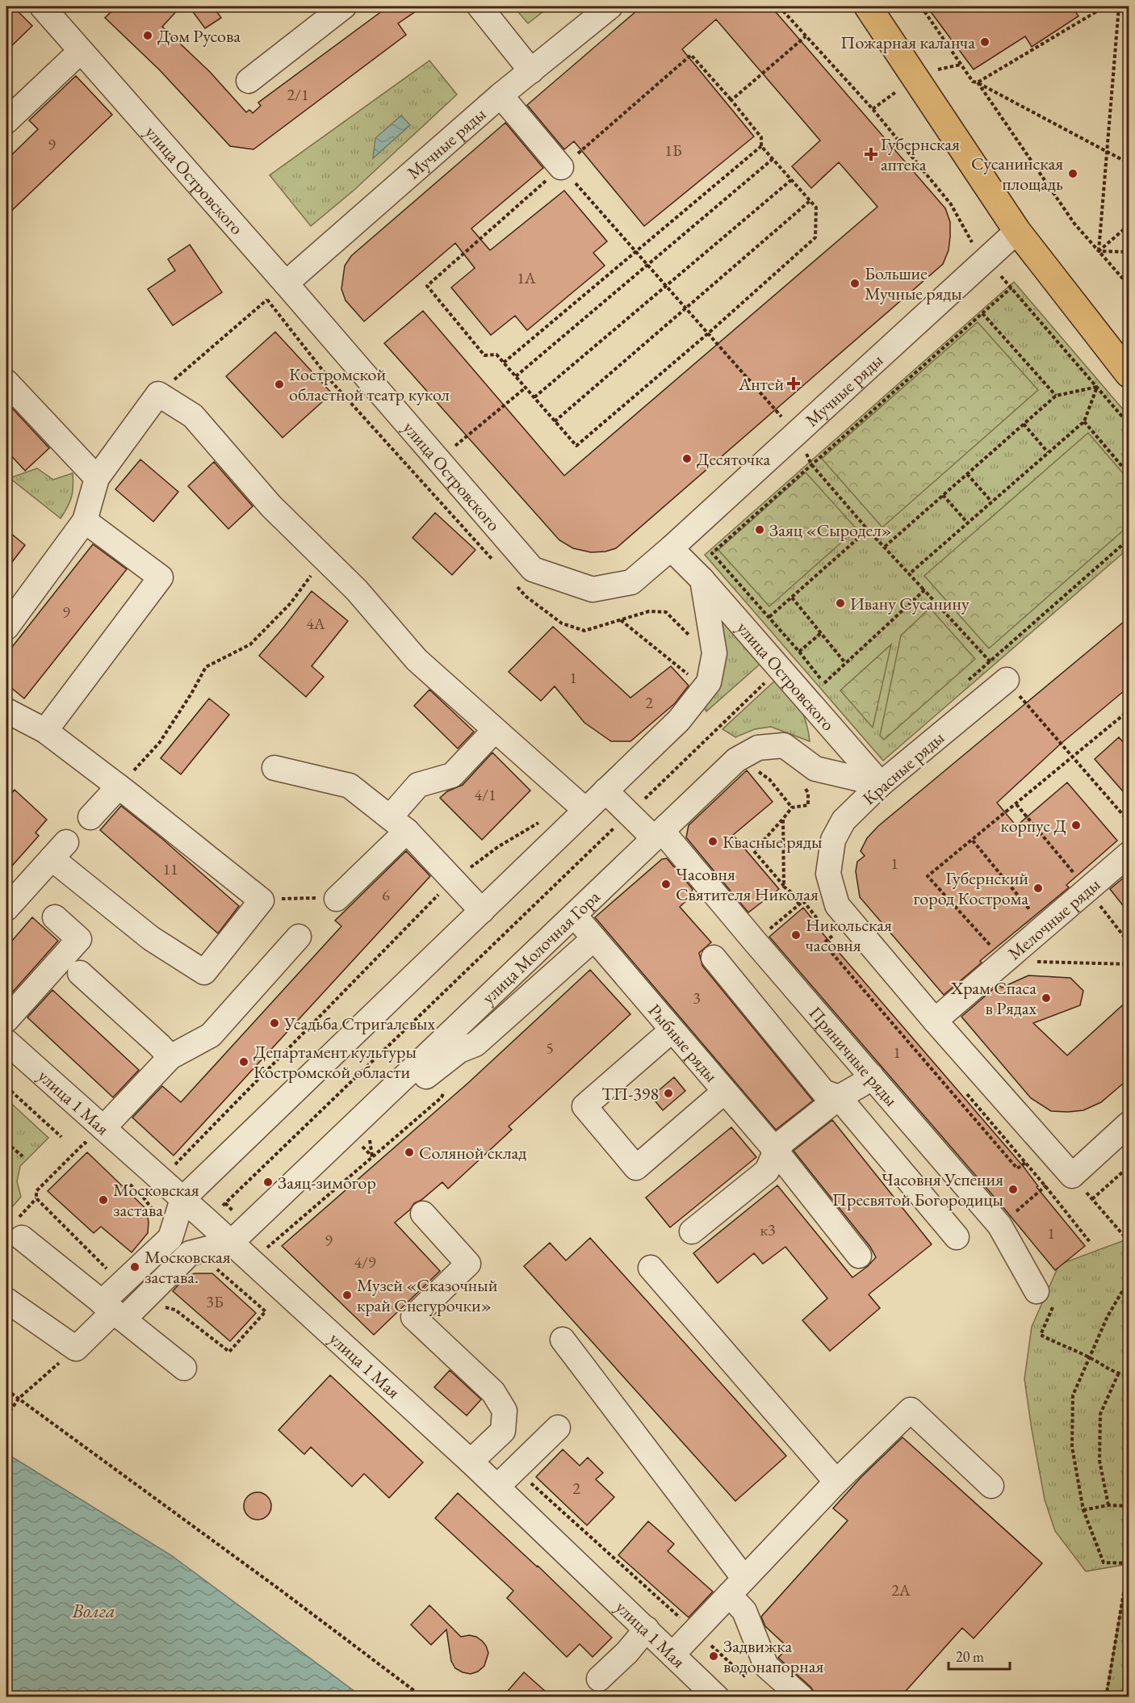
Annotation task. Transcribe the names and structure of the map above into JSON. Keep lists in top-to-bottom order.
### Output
{
  "streets": {
    "street": [
      "Мучные ряды",
      "улица Островского",
      "Красные ряды",
      "Мелочные ряды",
      "улица Молочная Гора",
      "Рыбные ряды",
      "Пряничные ряды",
      "улица 1 Мая"
    ]
  },
  "crossings": [
    ["Мучные ряды", "улица Островского"],
    ["улица Островского", "Красные ряды"],
    ["улица Островского", "улица Молочная Гора"],
    ["Красные ряды", "Мелочные ряды"],
    ["Красные ряды", "улица Молочная Гора"],
    ["улица Молочная Гора", "Рыбные ряды"],
    ["улица Молочная Гора", "Пряничные ряды"],
    ["улица Молочная Гора", "улица 1 Мая"]
  ],
  "water": ["Волга"],
  "places": {
    "other": [
      "Дом Русова",
      "Пожарная каланча",
      "Сусанинская площадь",
      "Большие Мучные ряды",
      "Костромской областной театр кукол",
      "Десяточка",
      "Заяц «Сыродел»",
      "Ивану Сусанину",
      "корпус Д",
      "Квасные ряды",
      "Часовня Святителя Николая",
      "Губернский город Кострома",
      "Никольская часовня",
      "Храм Спаса в Рядах",
      "Усадьба Стригалевых",
      "Департамент культуры Костромской области",
      "ТП-398",
      "Соляной склад",
      "Заяц-зимогор",
      "Часовня Успения Пресвятой Богородицы",
      "Московская застава",
      "Московская застава.",
      "Музей «Сказочный край Снегурочки»",
      "Задвижка водонапорная"
    ],
    "health": ["Губернская аптека", "Антей"]
  },
  "house_numbers": [
    "2/1",
    "9",
    "1Б",
    "1А",
    "9",
    "4А",
    "1",
    "2",
    "4/1",
    "1",
    "11",
    "6",
    "3",
    "5",
    "1",
    "к3",
    "1",
    "9",
    "4/9",
    "3Б",
    "2",
    "2А"
  ],
  "scale_bar": "20 m"
}
